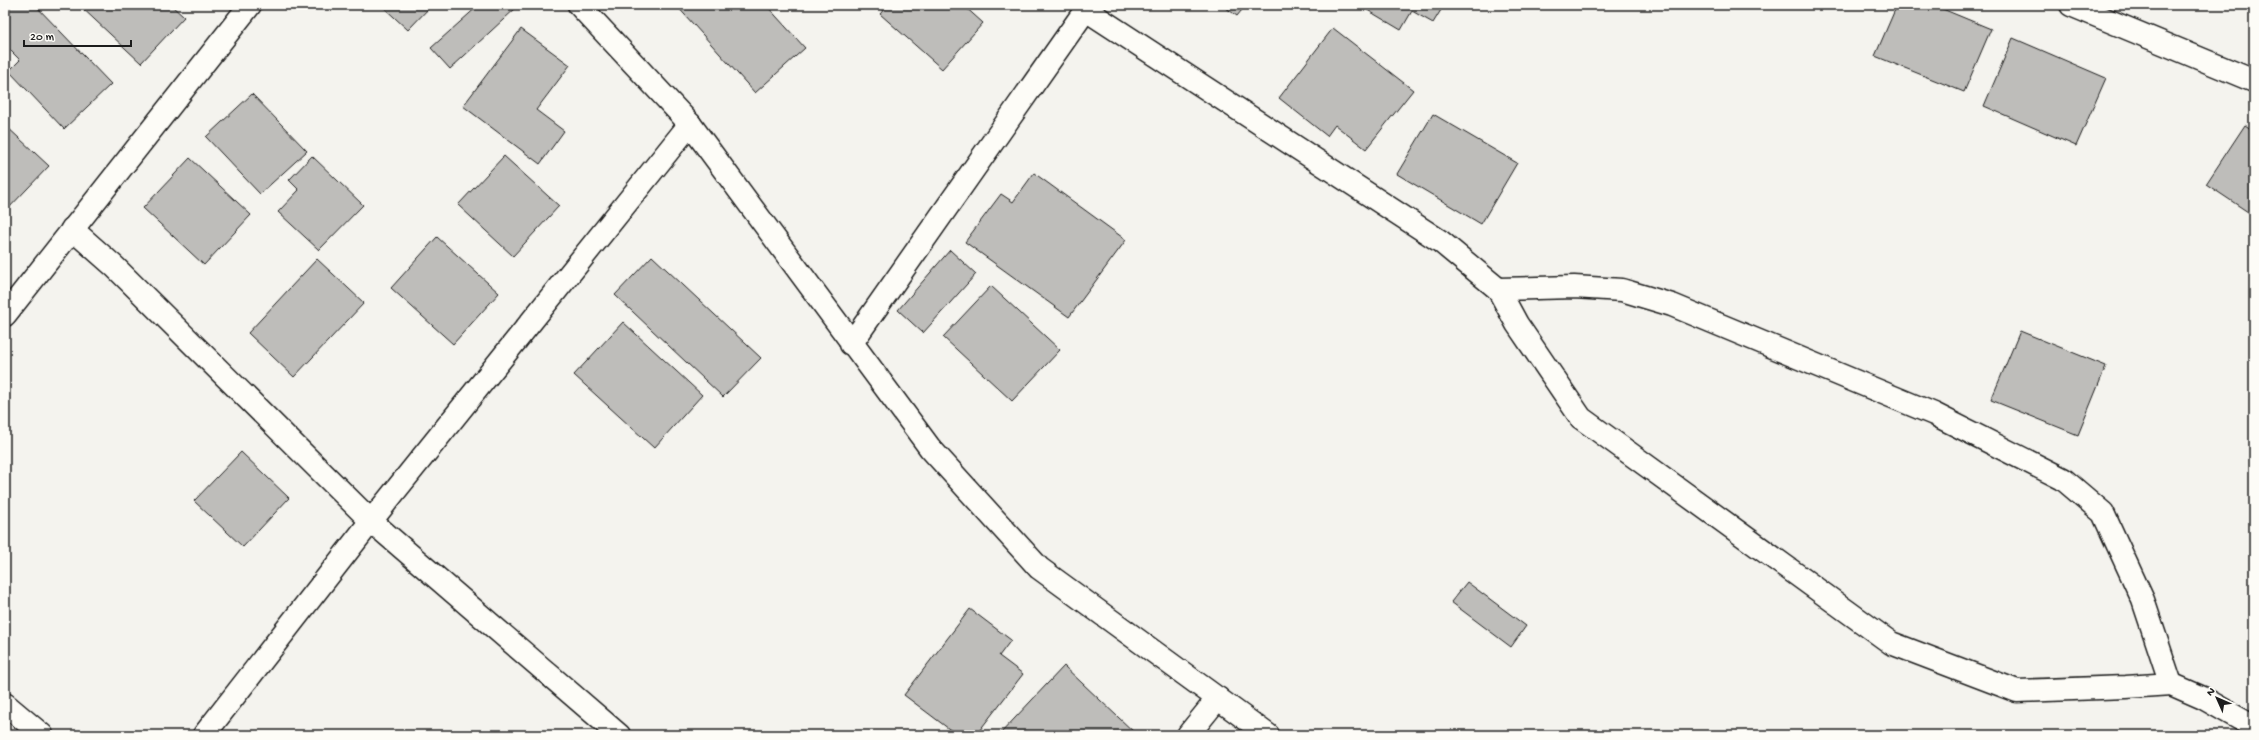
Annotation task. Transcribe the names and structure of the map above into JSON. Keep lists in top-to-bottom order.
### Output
{
  "scale_bar": "20 m",
  "north": "top left"
}
